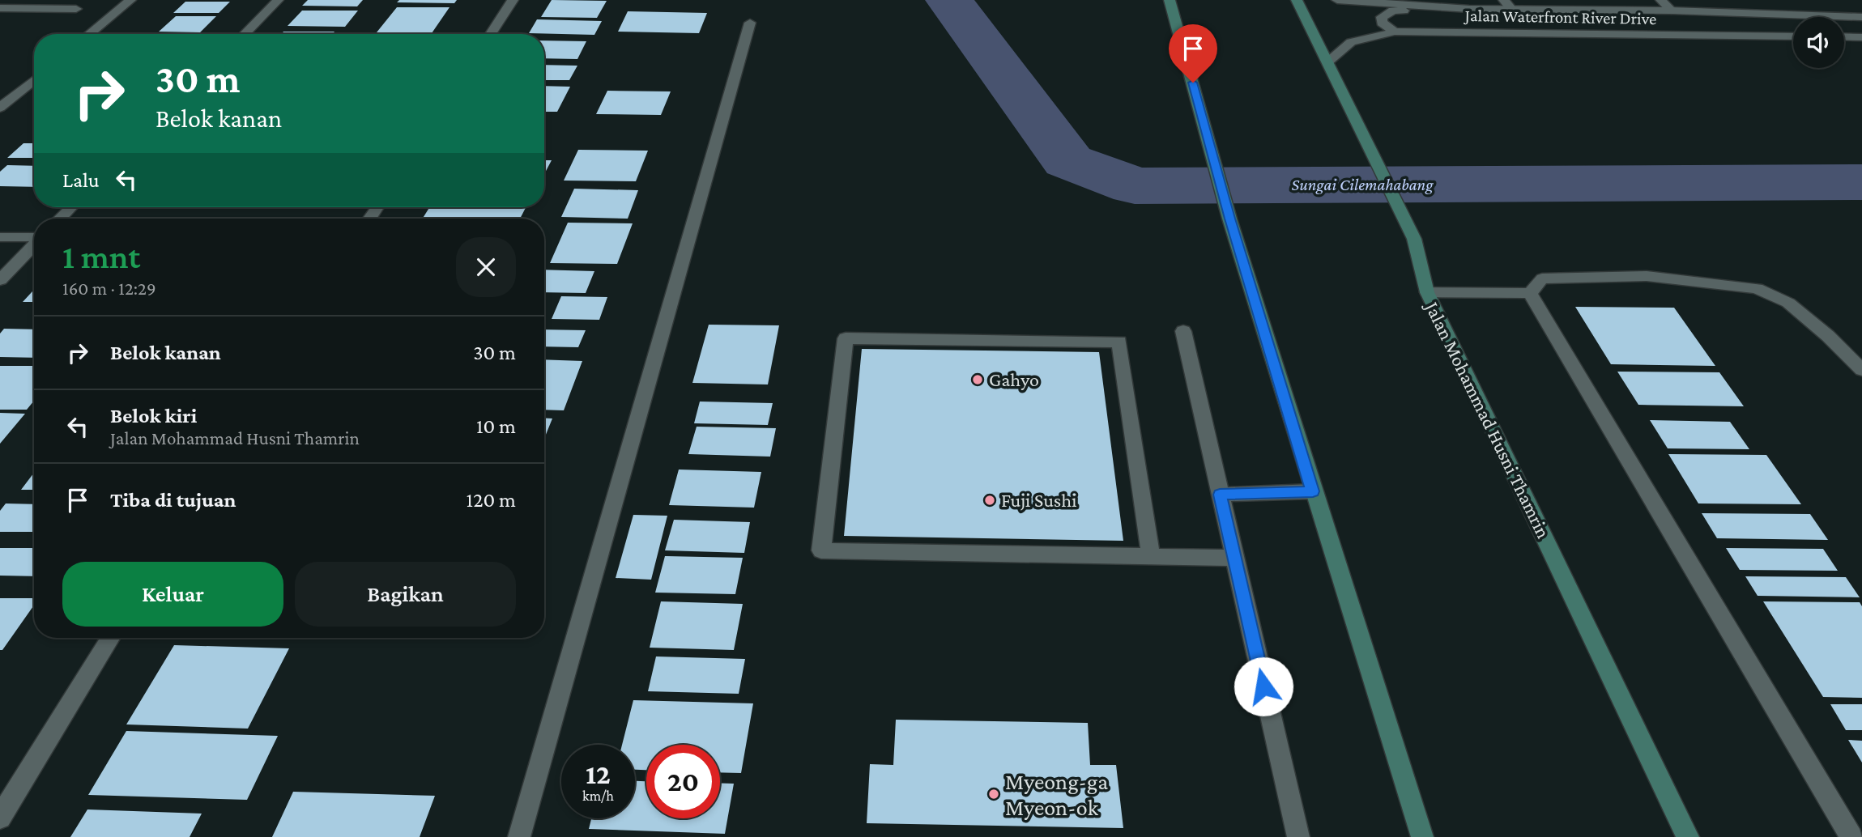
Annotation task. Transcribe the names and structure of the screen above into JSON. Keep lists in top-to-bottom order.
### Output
{
  "streets": {
    "street": ["Jalan Waterfront River Drive", "Jalan Mohammad Husni Thamrin"]
  },
  "crossings": [
    ["Jalan Waterfront River Drive", "Jalan Mohammad Husni Thamrin"]
  ],
  "water": ["Sungai Cilemahabang"],
  "places": ["Gahyo", "Fuji Sushi", "Myeong-ga Myeon-ok"],
  "page": {
    "turn": ["30 m", "Belok kanan"],
    "then": "Lalu",
    "heading": ["1 mnt", "160 m · 12:29"],
    "list": [
      {
        "name": "Belok kanan",
        "value": "30 m"
      },
      {
        "name": "Belok kiri",
        "note": "Jalan Mohammad Husni Thamrin",
        "value": "10 m"
      },
      {
        "name": "Tiba di tujuan",
        "value": "120 m"
      }
    ],
    "buttons": ["Keluar", "Bagikan"],
    "speed": "12 km/h",
    "limit": "20"
  }
}
